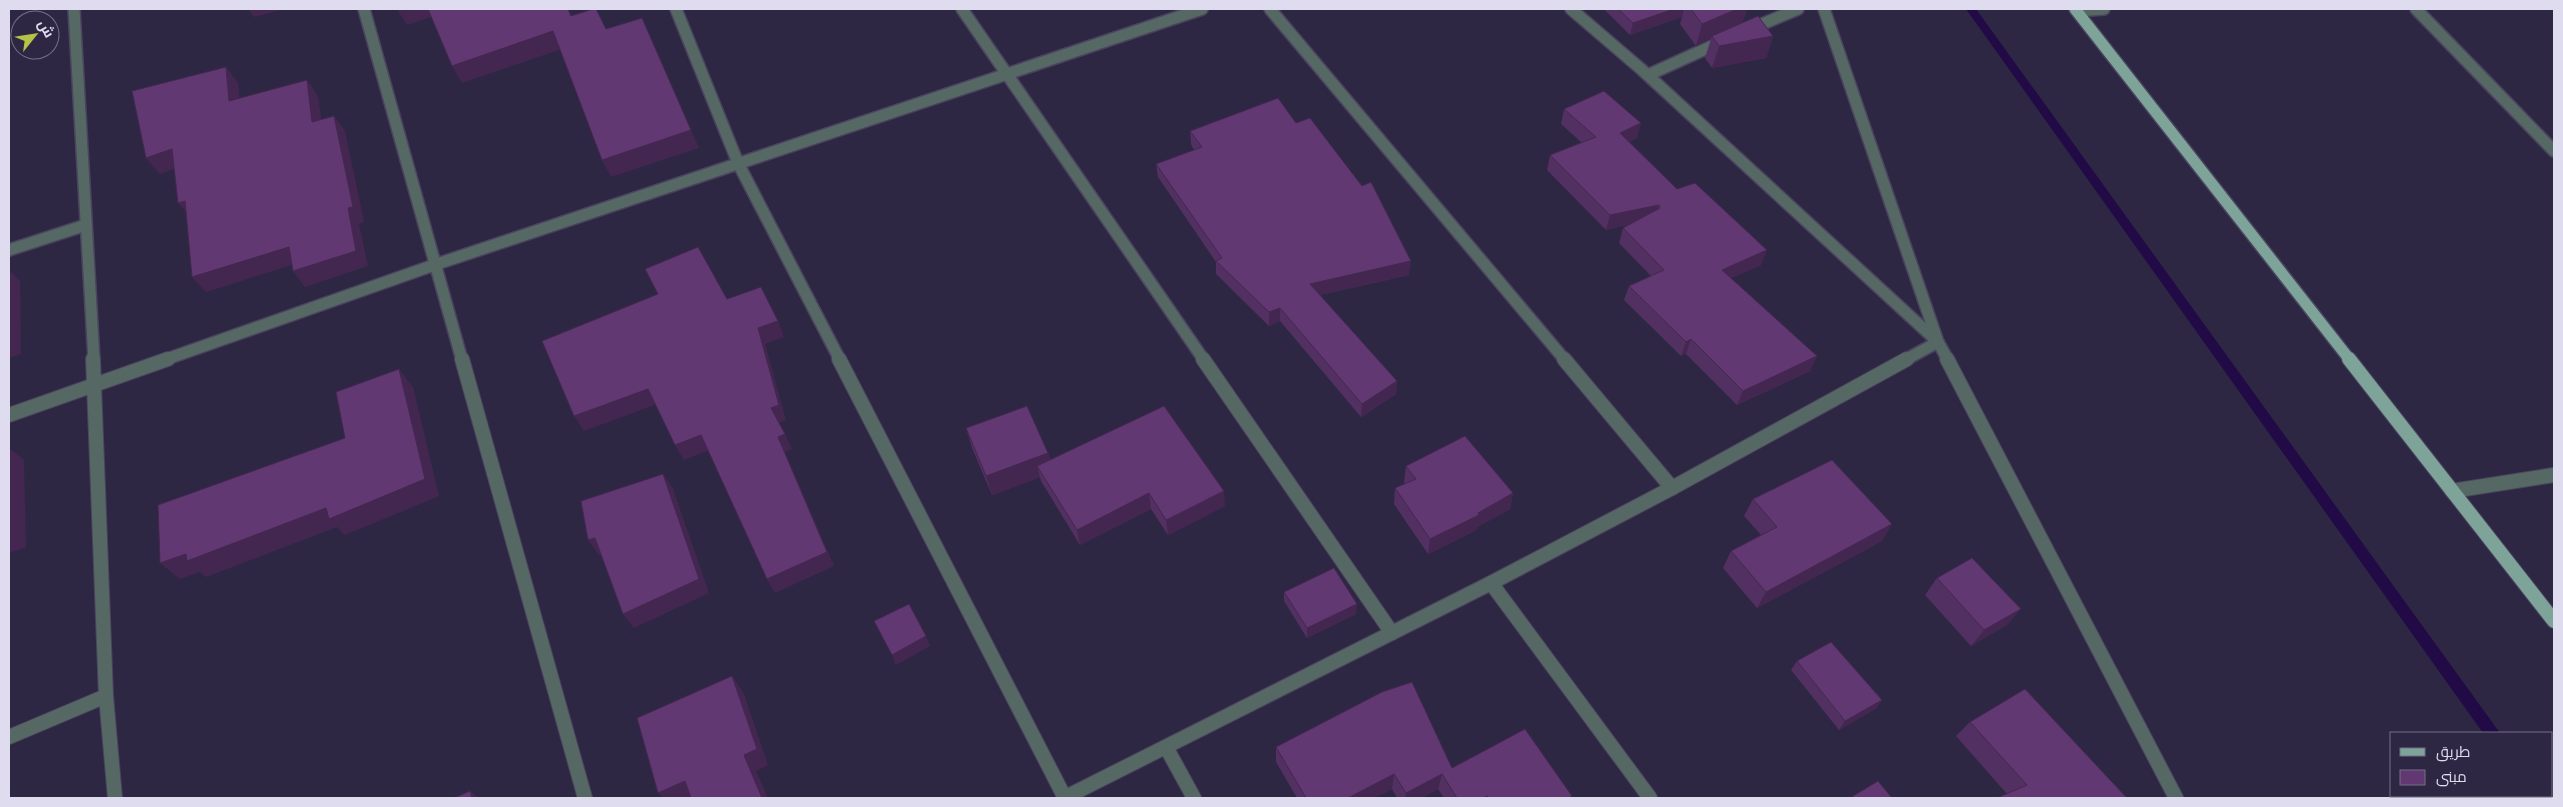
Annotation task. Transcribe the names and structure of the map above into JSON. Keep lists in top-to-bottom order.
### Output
{
  "legend": ["طريق", "مبنى"],
  "north": "top right"
}
